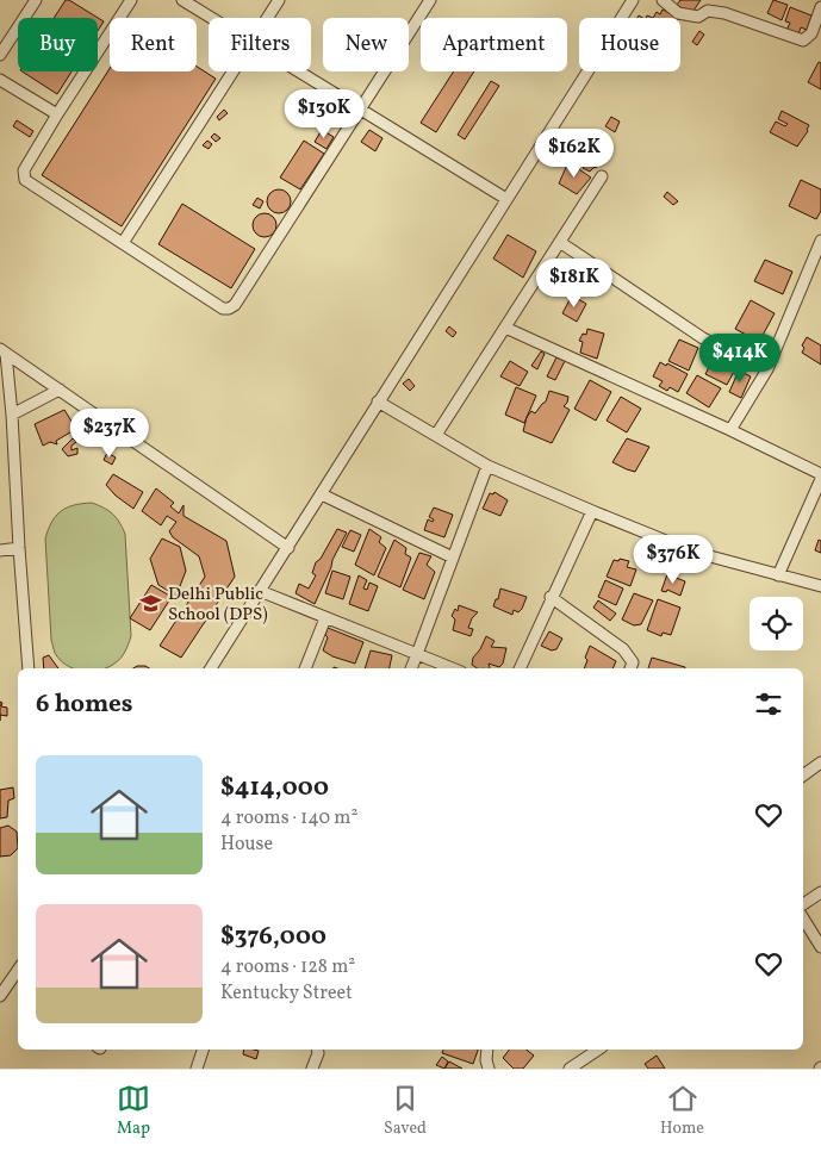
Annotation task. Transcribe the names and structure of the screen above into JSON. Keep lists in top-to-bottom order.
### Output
{
  "places": {
    "school or university": ["Delhi Public School (DPS)"]
  },
  "page": {
    "chip": [
      "Buy",
      "Rent",
      "Filters",
      "New",
      "Apartment",
      "House"
    ],
    "price": [
      "$130K",
      "$162K",
      "$181K",
      "$414K",
      "$237K",
      "$376K"
    ],
    "heading": "6 homes",
    "list": [
      {
        "name": "$414,000",
        "note": "4 rooms · 140 m² · House"
      },
      {
        "name": "$376,000",
        "note": "4 rooms · 128 m² · Kentucky Street"
      }
    ],
    "tabs": ["Map", "Saved", "Home"]
  }
}
